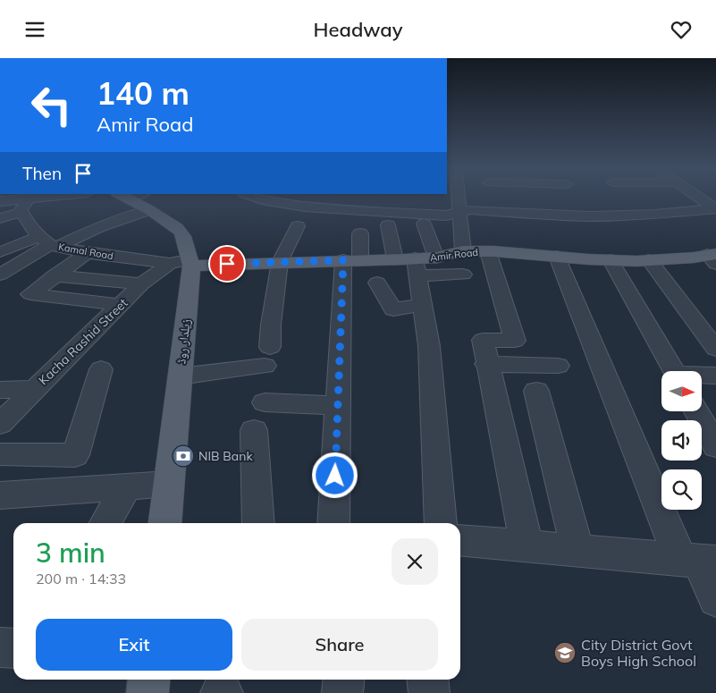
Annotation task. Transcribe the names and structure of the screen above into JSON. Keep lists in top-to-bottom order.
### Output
{
  "streets": {
    "main road": ["Amir Road", "زیلدار روڈ"],
    "street": ["Kamal Road", "Kacha Rashid Street"]
  },
  "crossings": [
    ["Kamal Road", "Amir Road"],
    ["Kamal Road", "Kacha Rashid Street"],
    ["Kamal Road", "زیلدار روڈ"],
    ["Amir Road", "Kacha Rashid Street"],
    ["Amir Road", "زیلدار روڈ"],
    ["Kacha Rashid Street", "زیلدار روڈ"]
  ],
  "places": {
    "bank": ["NIB Bank"],
    "school or university": ["City District Govt Boys High School"]
  },
  "north": "right",
  "page": {
    "header": "Headway",
    "turn": ["140 m", "Amir Road"],
    "then": "Then",
    "heading": ["3 min", "200 m · 14:33"],
    "buttons": ["Exit", "Share"]
  }
}
